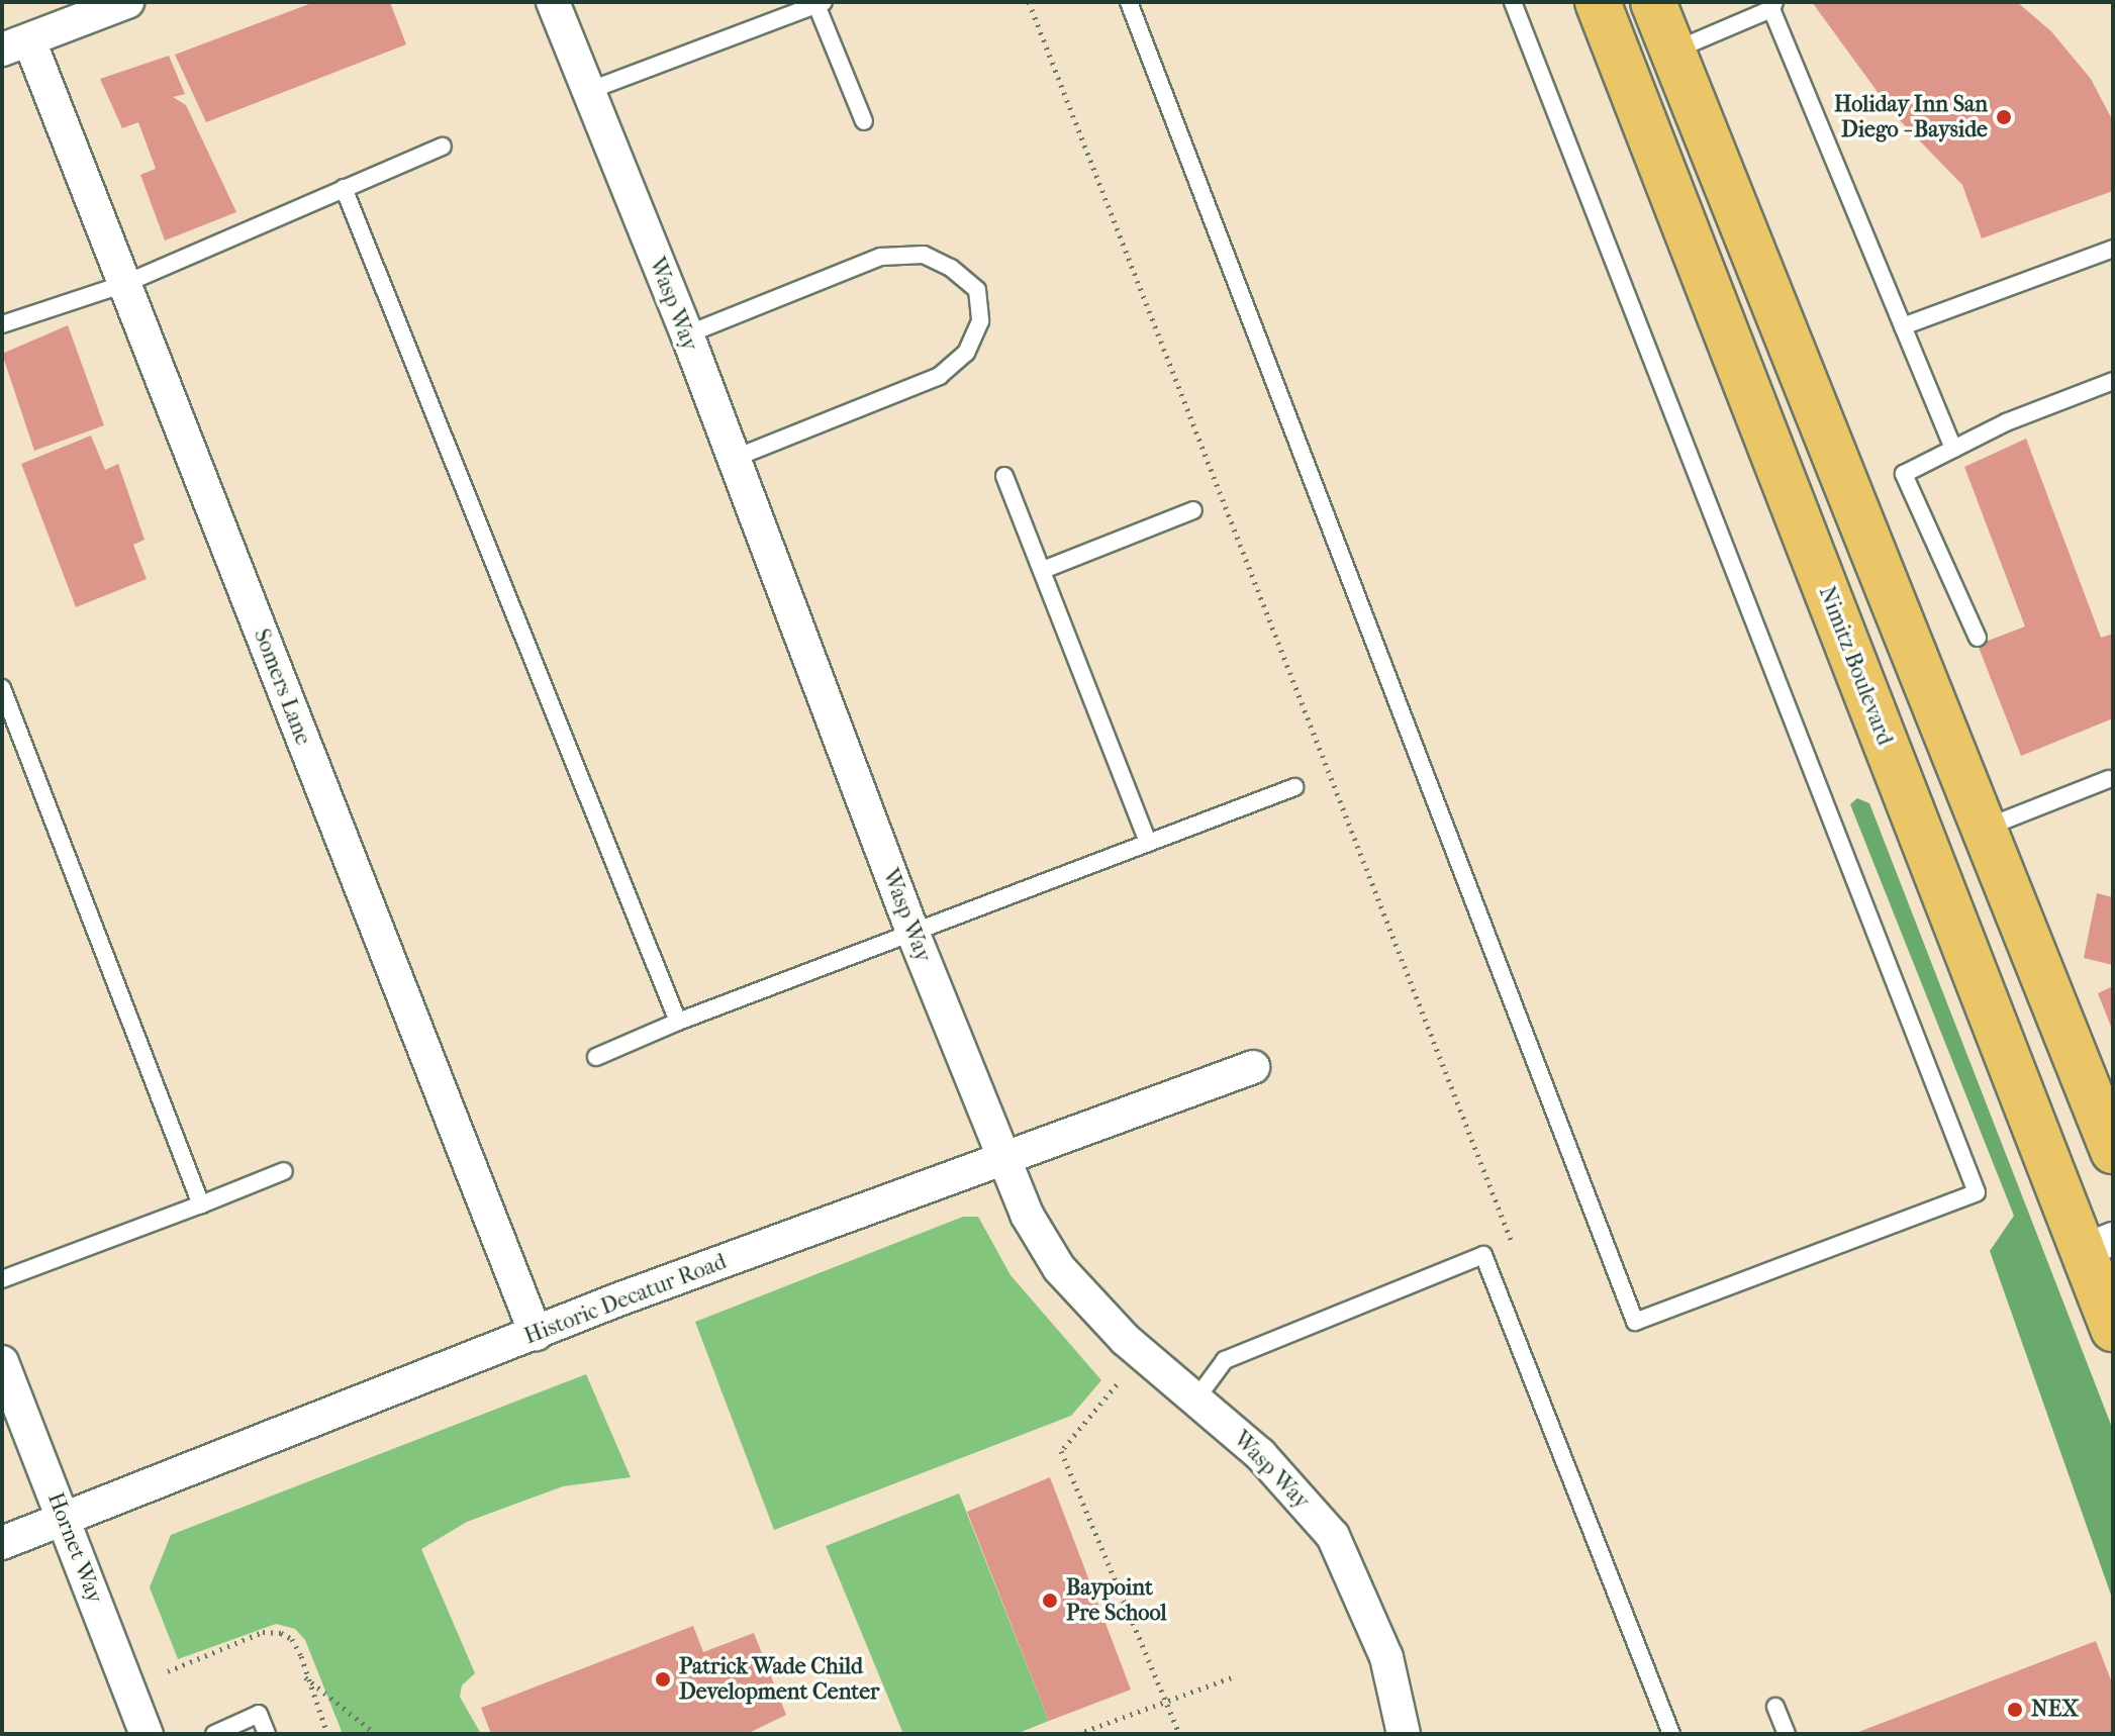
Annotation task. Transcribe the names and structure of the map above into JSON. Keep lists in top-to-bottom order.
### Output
{
  "streets": {
    "main road": ["Nimitz Boulevard"],
    "street": [
      "Wasp Way",
      "Somers Lane",
      "Historic Decatur Road",
      "Hornet Way"
    ]
  },
  "crossings": [
    ["Wasp Way", "Historic Decatur Road"],
    ["Somers Lane", "Historic Decatur Road"],
    ["Historic Decatur Road", "Hornet Way"]
  ],
  "places": [
    "Holiday Inn San Diego - Bayside",
    "Baypoint Pre School",
    "Patrick Wade Child Development Center",
    "NEX"
  ]
}
